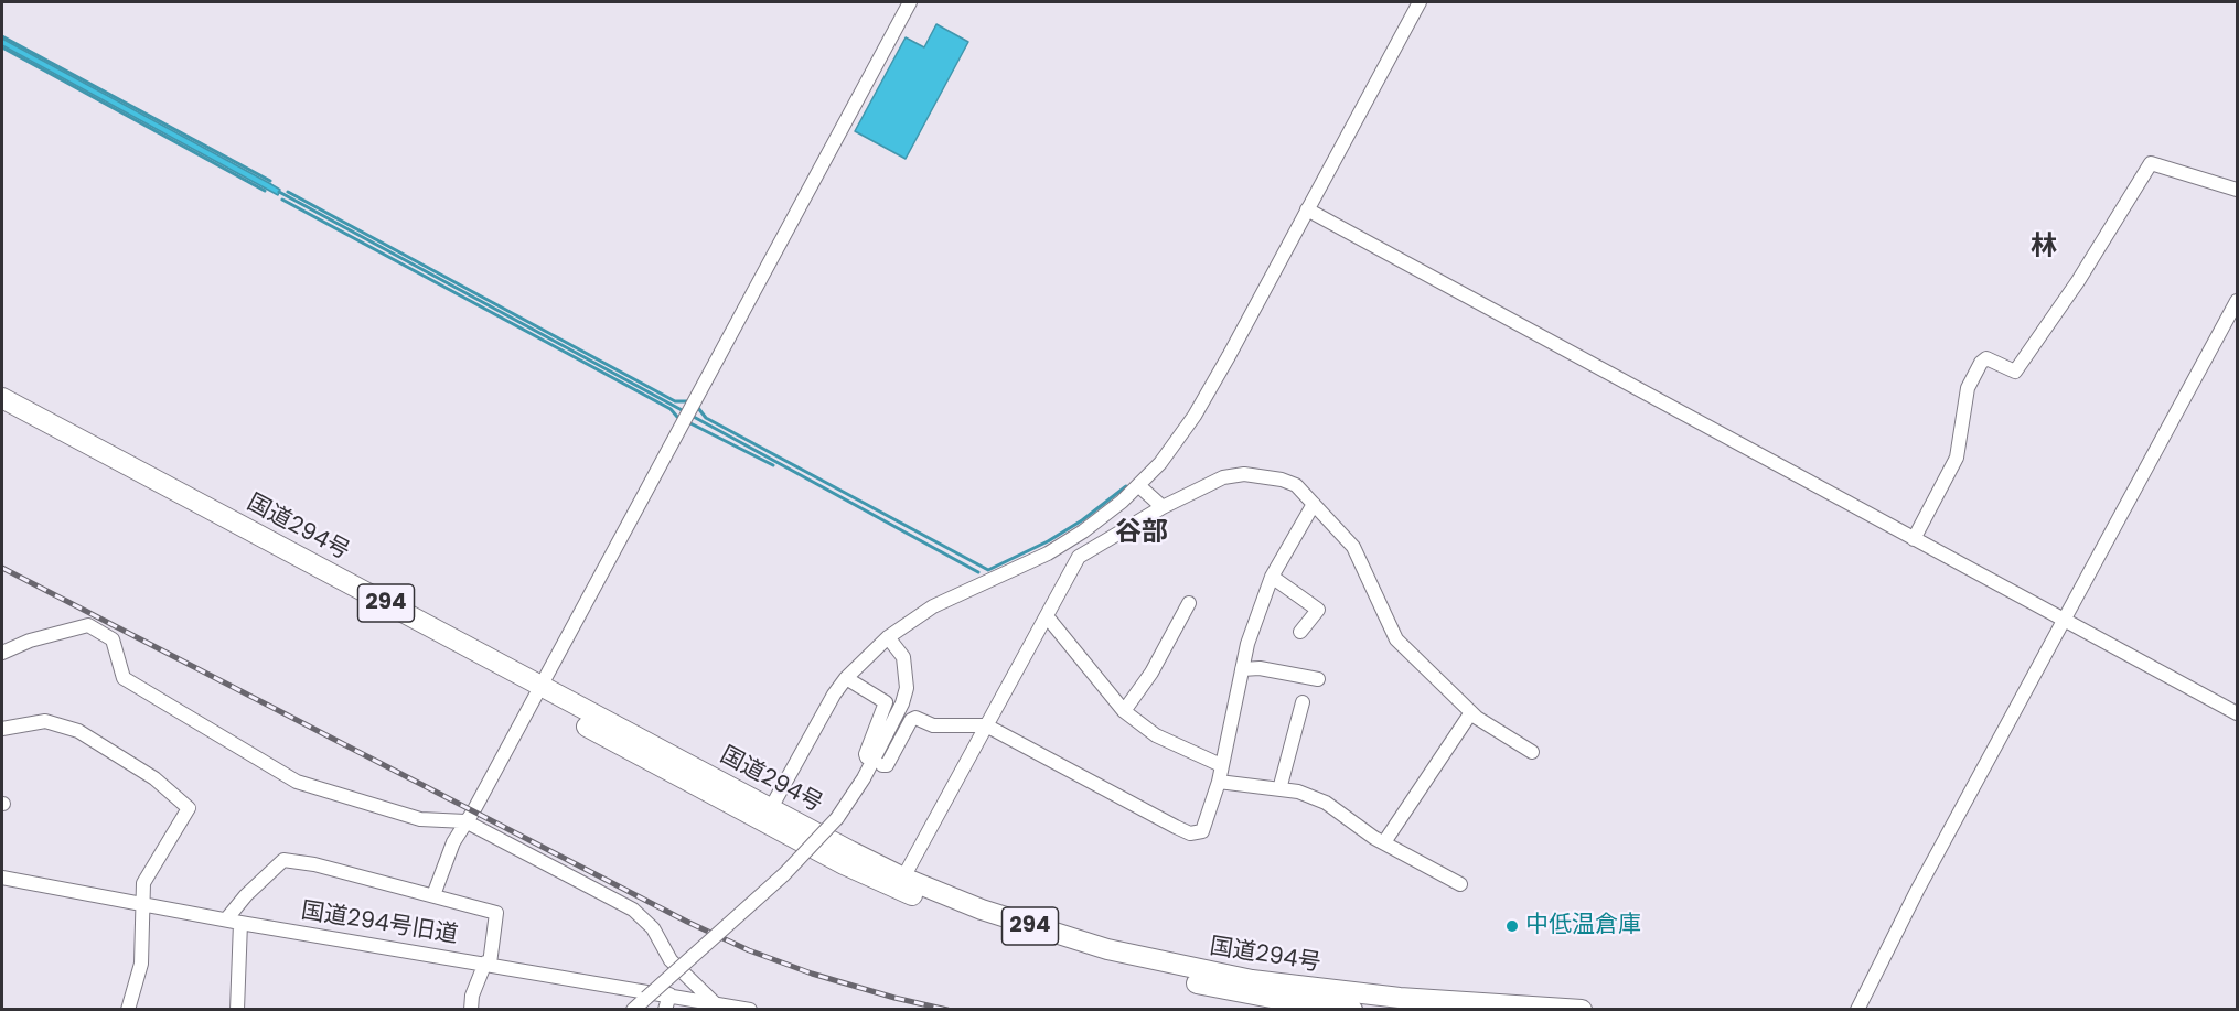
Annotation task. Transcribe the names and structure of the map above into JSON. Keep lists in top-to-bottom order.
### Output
{
  "streets": {
    "highway": ["国道294号", "294"],
    "street": ["国道294号旧道"]
  },
  "districts": ["林", "谷部"],
  "places": ["中低温倉庫"]
}
